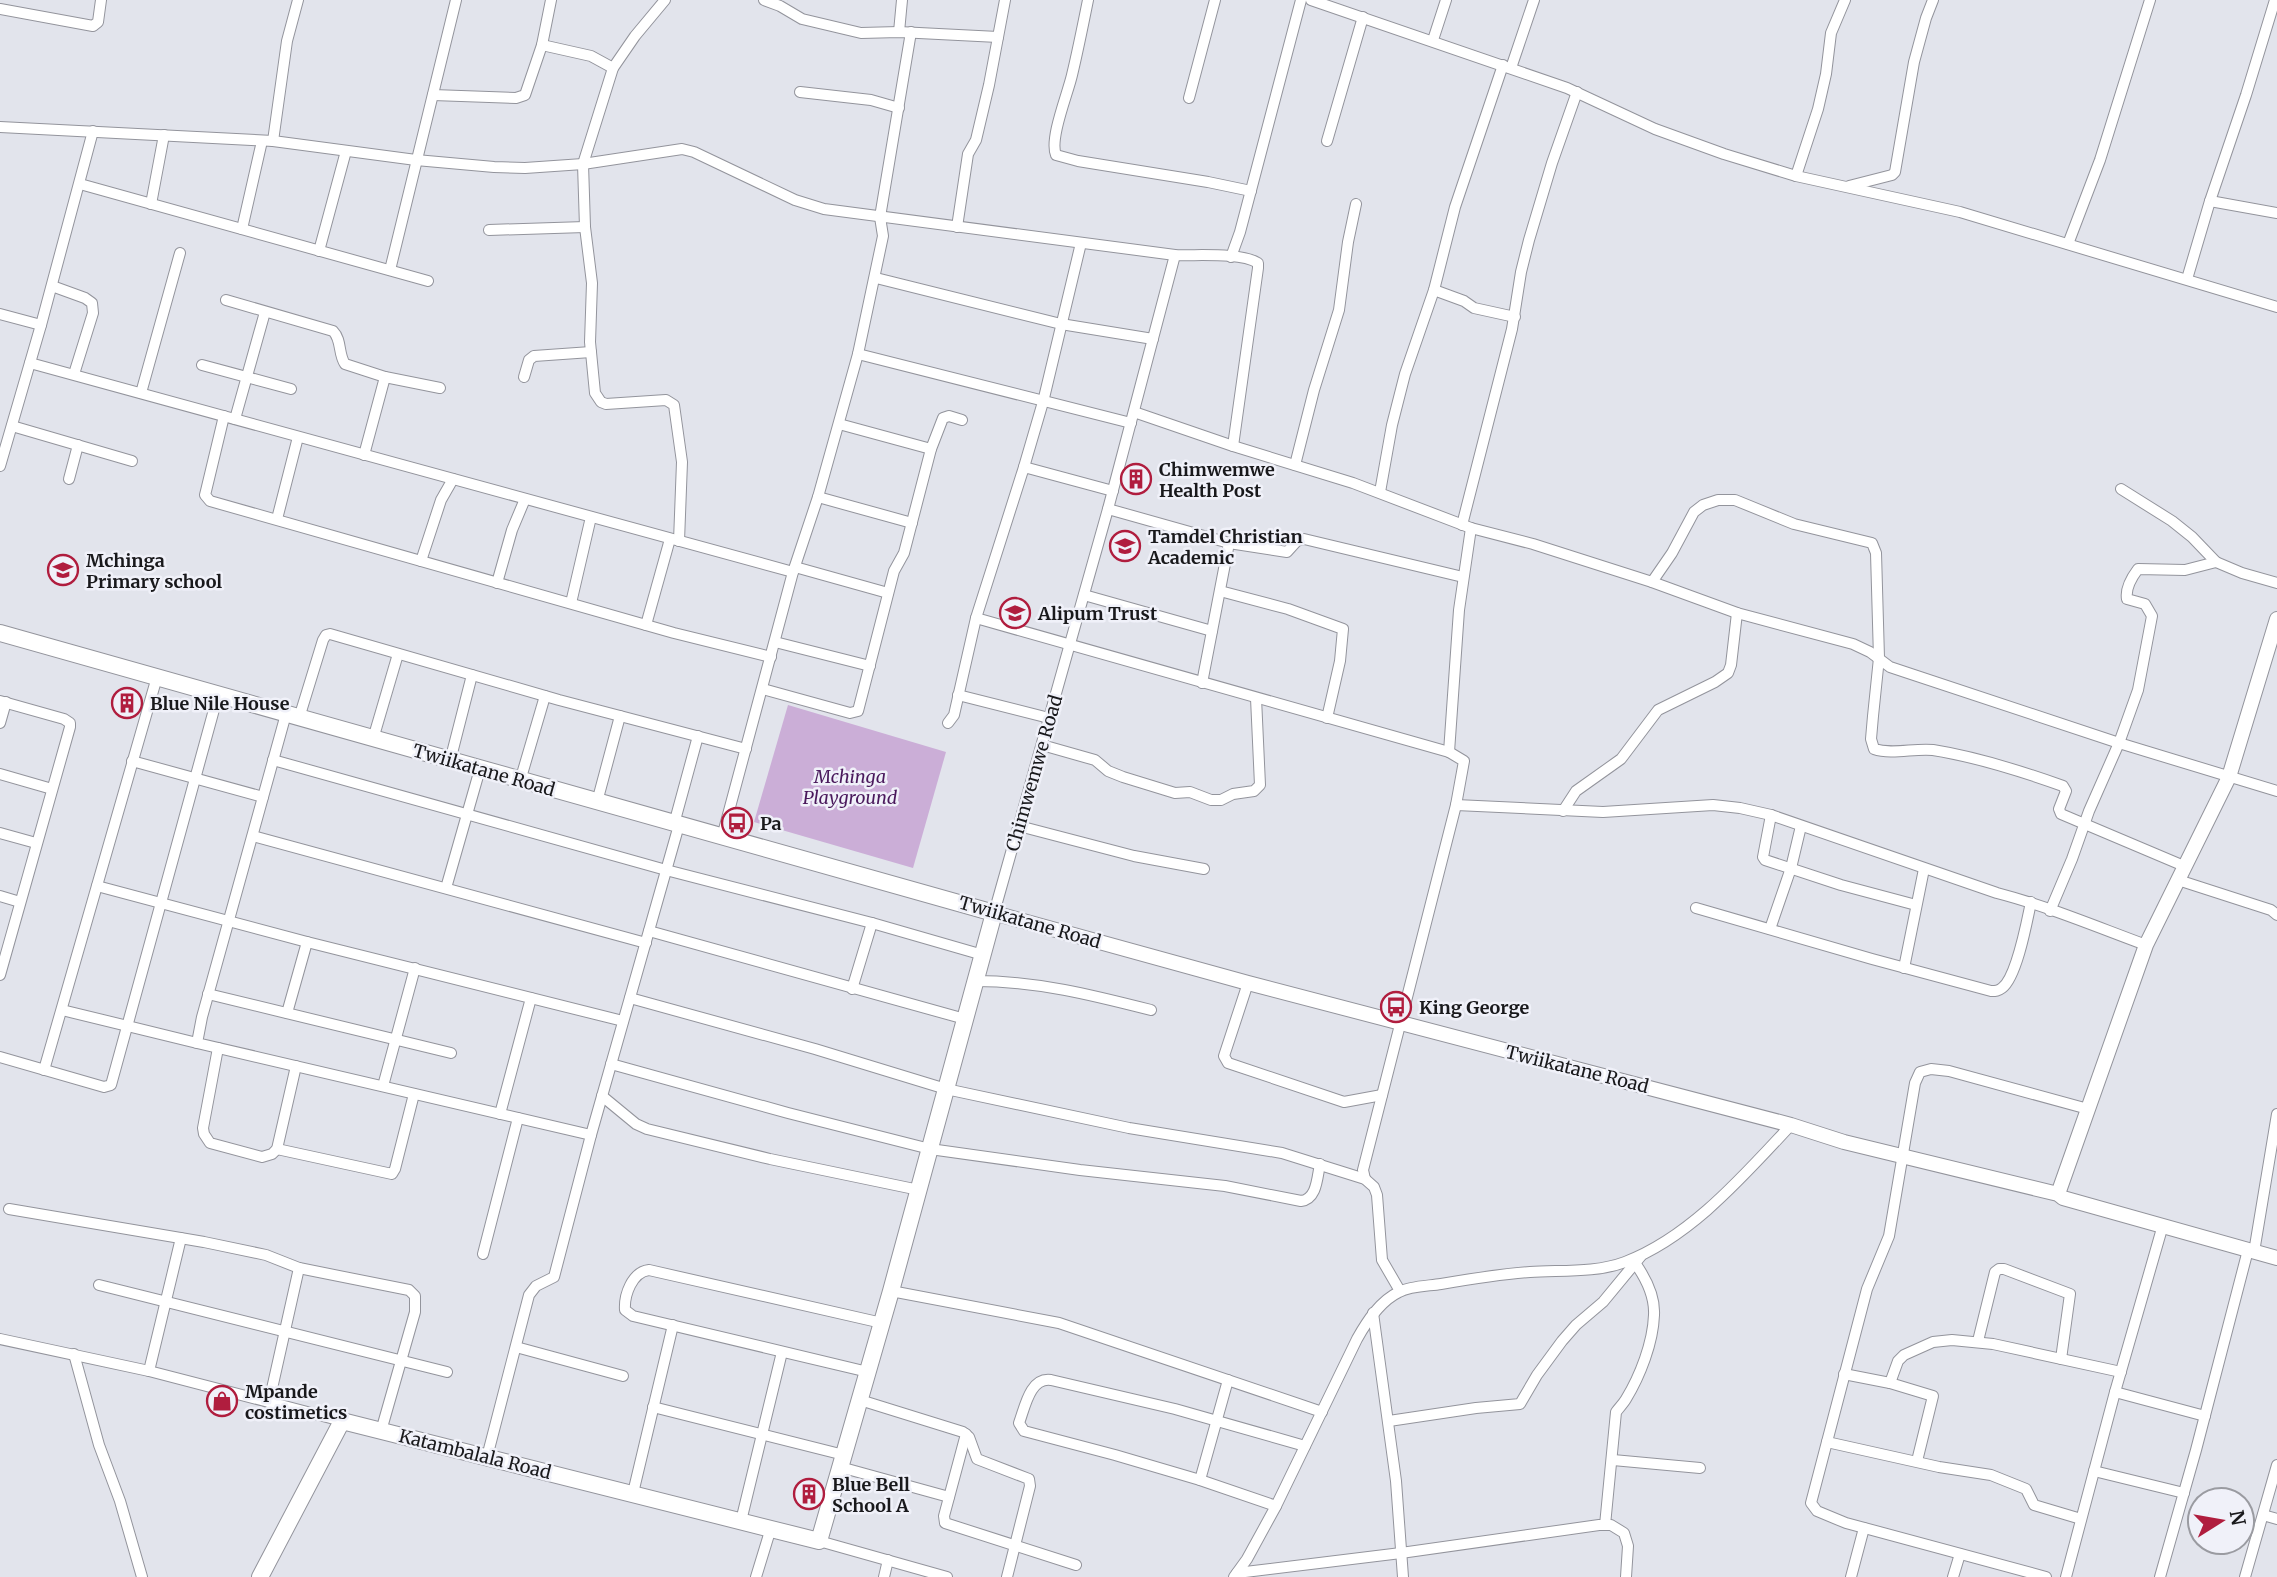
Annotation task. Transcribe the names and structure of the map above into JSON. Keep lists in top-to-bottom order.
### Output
{
  "streets": {
    "main road": ["Twiikatane Road", "Chimwemwe Road", "Katambalala Road"]
  },
  "crossings": [
    ["Twiikatane Road", "Chimwemwe Road"],
    ["Chimwemwe Road", "Katambalala Road"]
  ],
  "parks": ["Mchinga Playground"],
  "places": {
    "building": ["Chimwemwe Health Post", "Blue Nile House", "Blue Bell School A"],
    "school or university": ["Tamdel Christian Academic", "Mchinga Primary school", "Alipum Trust"],
    "bus stop": ["Pa", "King George"],
    "shop": ["Mpande costimetics"]
  },
  "north": "right"
}
